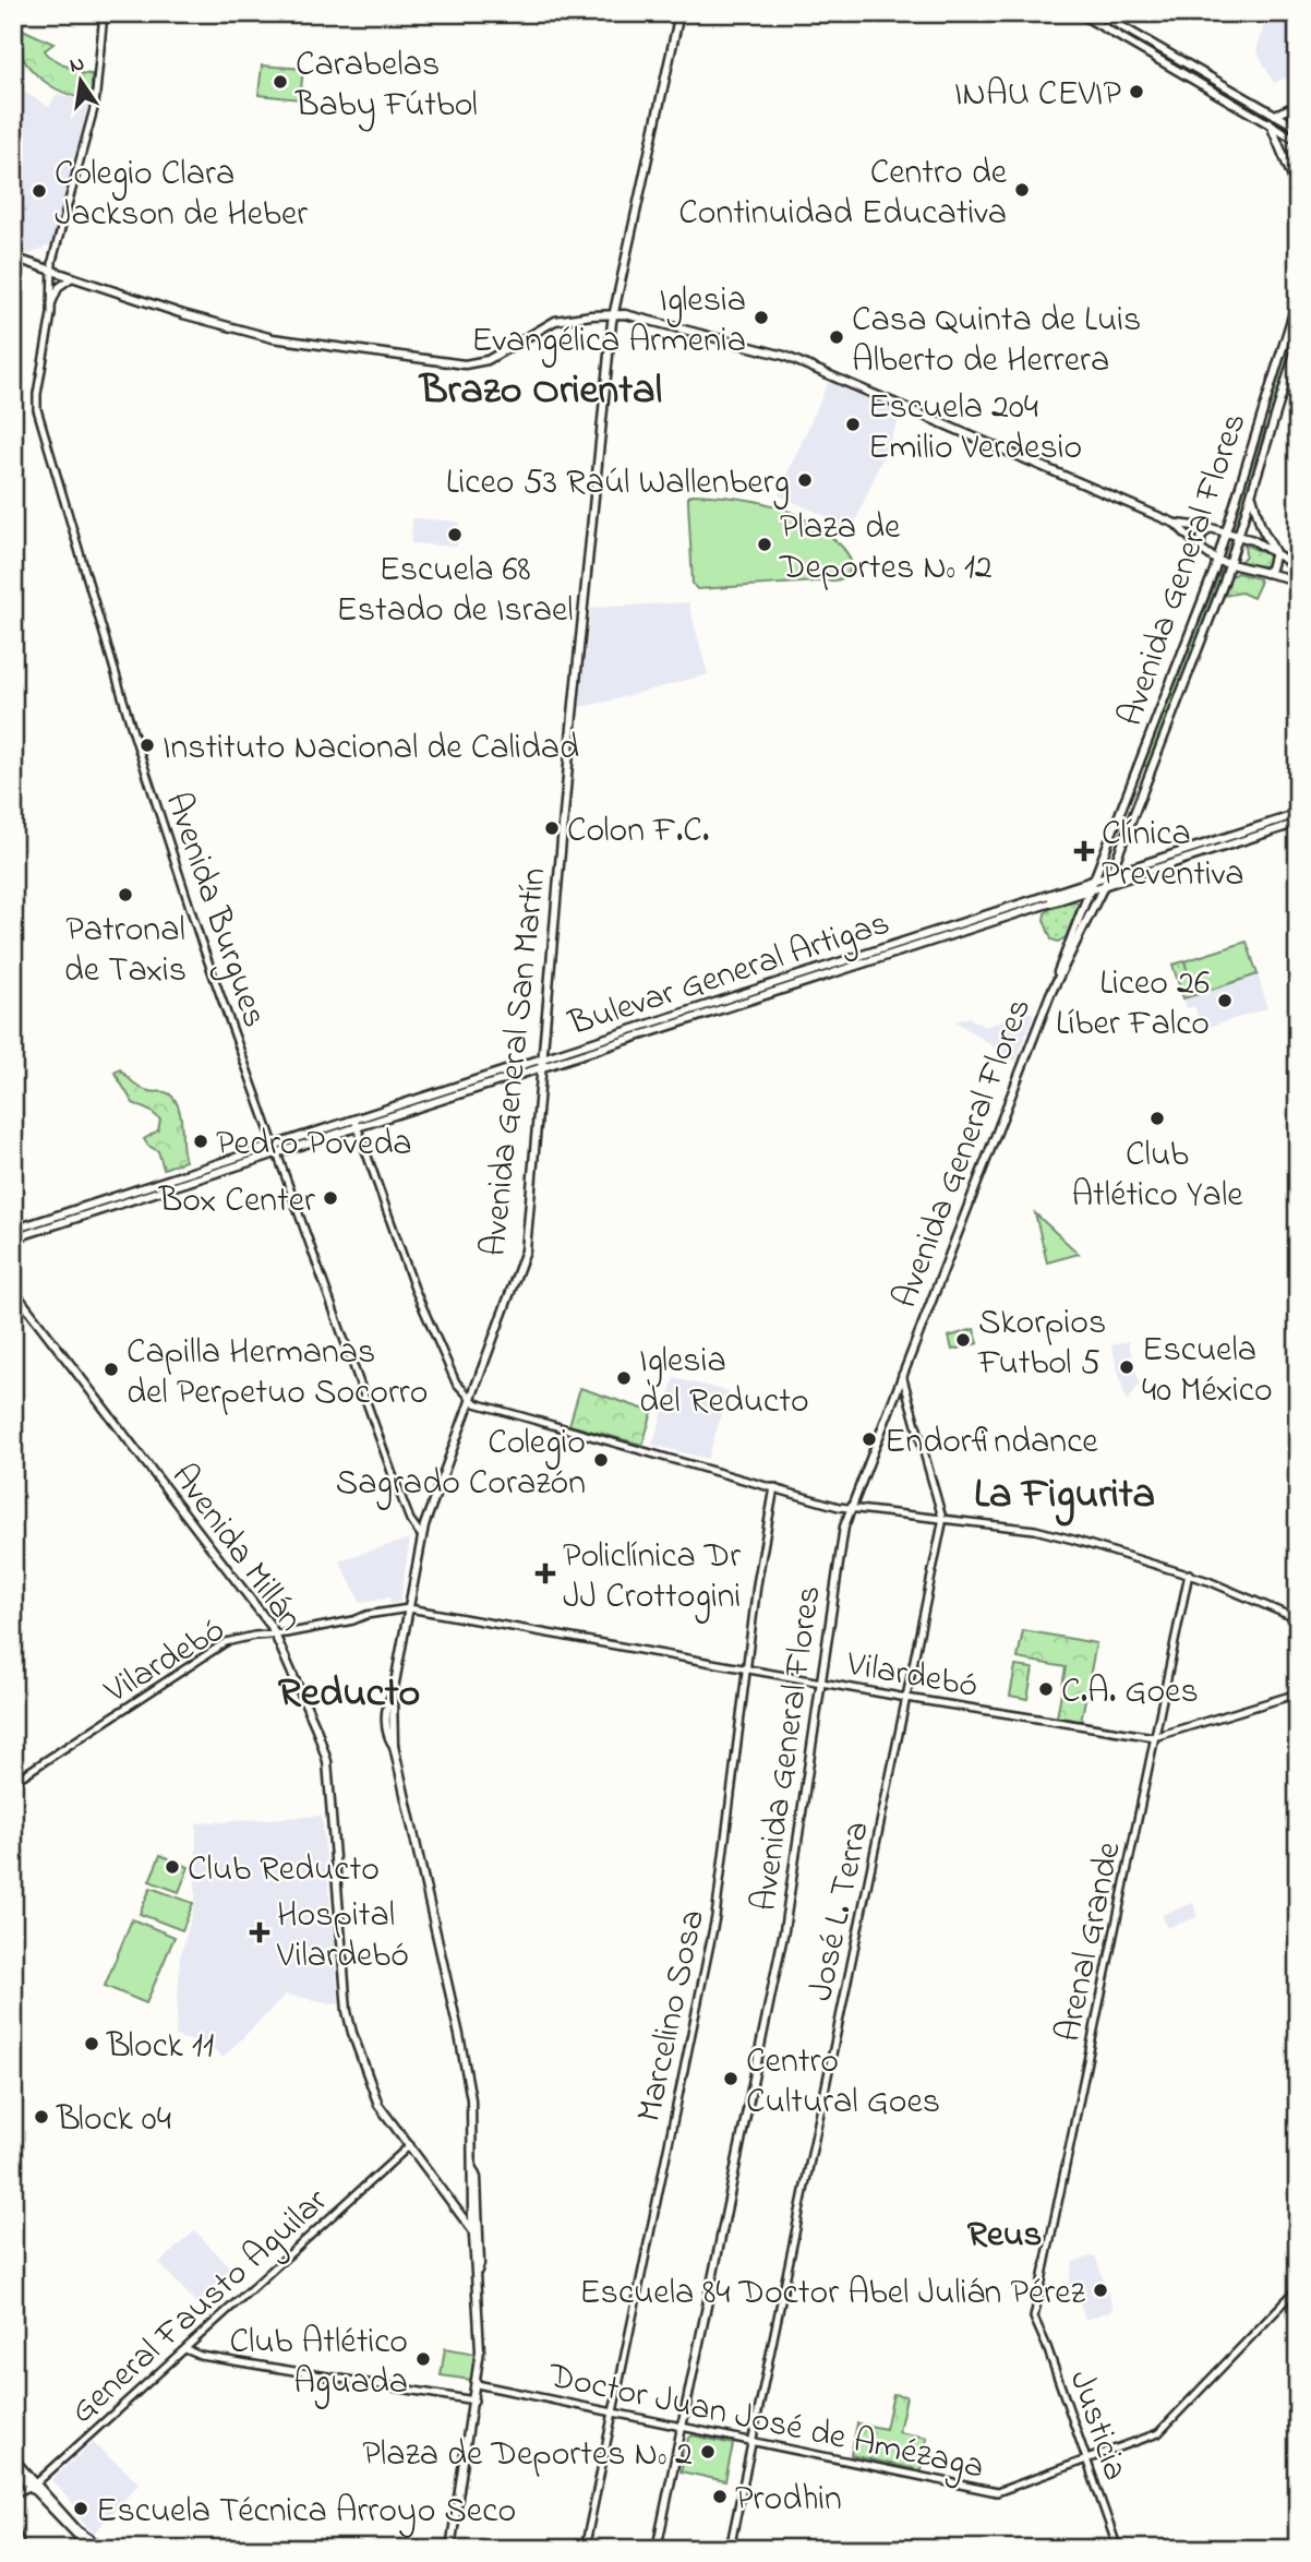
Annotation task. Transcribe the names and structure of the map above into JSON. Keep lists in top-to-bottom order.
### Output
{
  "streets": {
    "main road": [
      "Avenida General Flores",
      "Bulevar General Artigas",
      "Avenida General San Martín",
      "Avenida Millán"
    ],
    "street": [
      "Avenida Burgues",
      "Vilardebó",
      "José L. Terra",
      "Arenal Grande",
      "Marcelino Sosa",
      "General Fausto Aguilar",
      "Doctor Juan José de Amézaga",
      "Justicia"
    ]
  },
  "crossings": [
    ["Avenida General Flores", "Bulevar General Artigas"],
    ["Avenida General Flores", "Vilardebó"],
    ["Avenida General Flores", "José L. Terra"],
    ["Avenida General Flores", "Doctor Juan José de Amézaga"],
    ["Avenida Burgues", "Bulevar General Artigas"],
    ["Avenida Burgues", "Avenida General San Martín"],
    ["Bulevar General Artigas", "Avenida General San Martín"],
    ["Avenida General San Martín", "Avenida Millán"],
    ["Avenida General San Martín", "Vilardebó"],
    ["Avenida General San Martín", "Doctor Juan José de Amézaga"],
    ["Avenida Millán", "Vilardebó"],
    ["Avenida Millán", "General Fausto Aguilar"],
    ["Vilardebó", "José L. Terra"],
    ["Vilardebó", "Arenal Grande"],
    ["Vilardebó", "Marcelino Sosa"],
    ["José L. Terra", "Doctor Juan José de Amézaga"],
    ["Arenal Grande", "Justicia"],
    ["Marcelino Sosa", "Doctor Juan José de Amézaga"],
    ["Doctor Juan José de Amézaga", "Justicia"]
  ],
  "districts": [
    "Brazo Oriental",
    "La Figurita",
    "Reducto",
    "Reus"
  ],
  "places": {
    "other": [
      "Carabelas Baby Fútbol",
      "INAU CEVIP",
      "Centro de Continuidad Educativa",
      "Colegio Clara Jackson de Heber",
      "Iglesia Evangélica Armenia",
      "Casa Quinta de Luis Alberto de Herrera",
      "Escuela 204 Emilio Verdesio",
      "Liceo 53 Raúl Wallenberg",
      "Escuela 68 Estado de Israel",
      "Plaza de Deportes Nº 12",
      "Instituto Nacional de Calidad",
      "Colon F.C.",
      "Patronal de Taxis",
      "Liceo 26 Líber Falco",
      "Club Atlético Yale",
      "Pedro Poveda",
      "Box Center",
      "Skorpios Futbol 5",
      "Escuela 40 México",
      "Capilla Hermanas del Perpetuo Socorro",
      "Iglesia del Reducto",
      "Endorfindance",
      "Colegio Sagrado Corazón",
      "C.A. Goes",
      "Club Reducto",
      "Block 11",
      "Centro Cultural Goes",
      "Block 04",
      "Escuela 84 Doctor Abel Julián Pérez",
      "Club Atlético Aguada",
      "Plaza de Deportes Nº 2",
      "Prodhin",
      "Escuela Técnica Arroyo Seco"
    ],
    "health": ["Clínica Preventiva", "Policlínica Dr JJ Crottogini", "Hospital Vilardebó"]
  },
  "north": "top"
}
